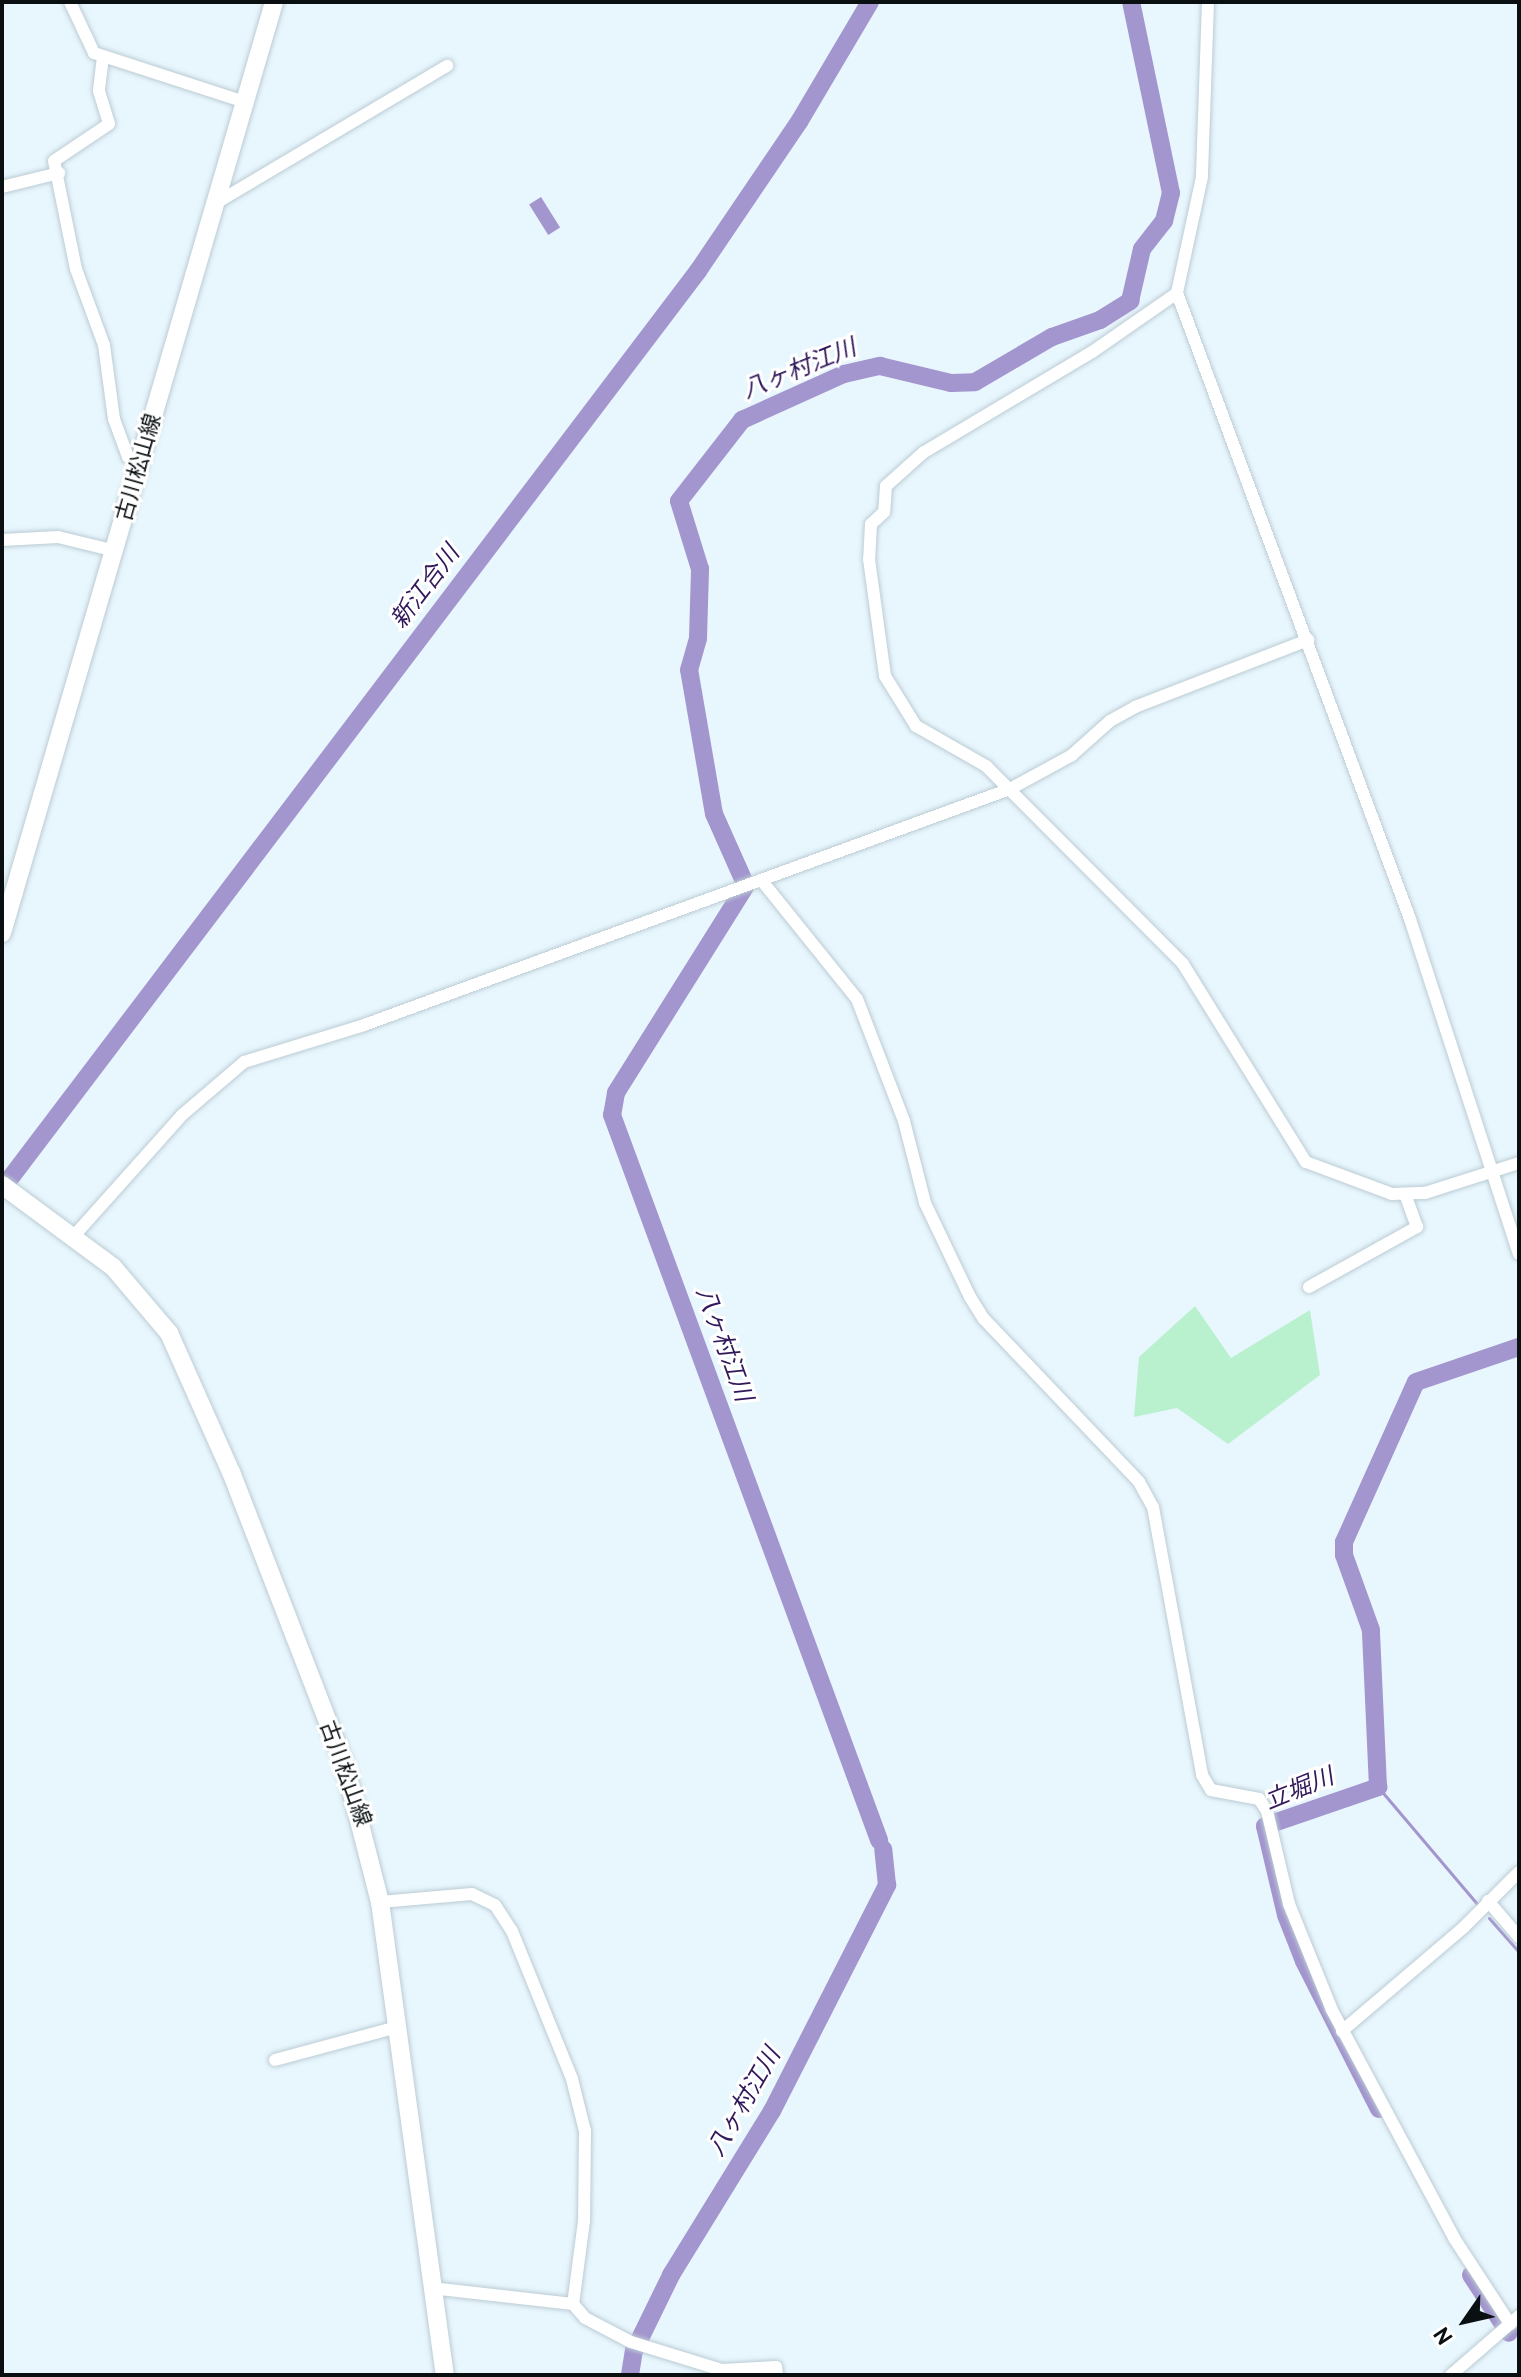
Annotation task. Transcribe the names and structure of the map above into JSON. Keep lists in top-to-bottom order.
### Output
{
  "streets": {
    "main road": ["古川松山線"]
  },
  "water": ["八ヶ村江川", "新江合川", "立堀川"],
  "north": "bottom left"
}
